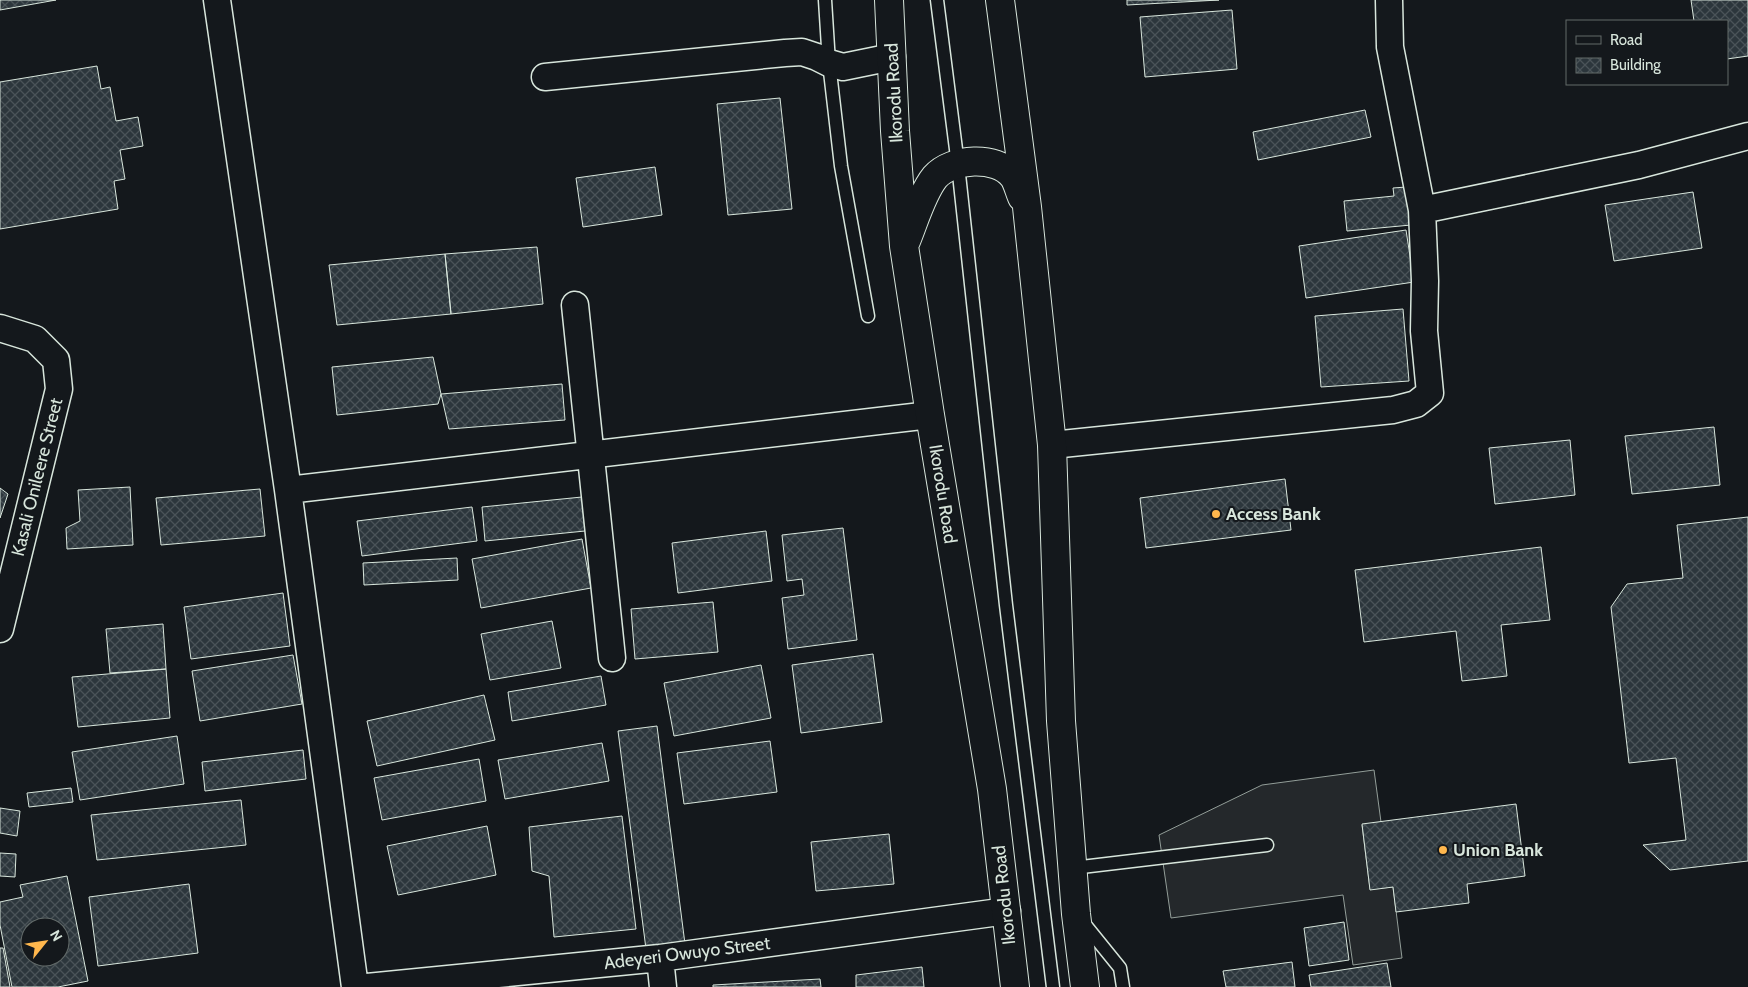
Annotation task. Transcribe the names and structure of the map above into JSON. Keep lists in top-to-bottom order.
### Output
{
  "streets": {
    "highway": ["Ikorodu Road"],
    "street": ["Kasali Onileere Street", "Adeyeri Owuyo Street"]
  },
  "crossings": [
    ["Ikorodu Road", "Adeyeri Owuyo Street"]
  ],
  "places": ["Access Bank", "Union Bank"],
  "legend": ["Road", "Building"],
  "north": "top right"
}
